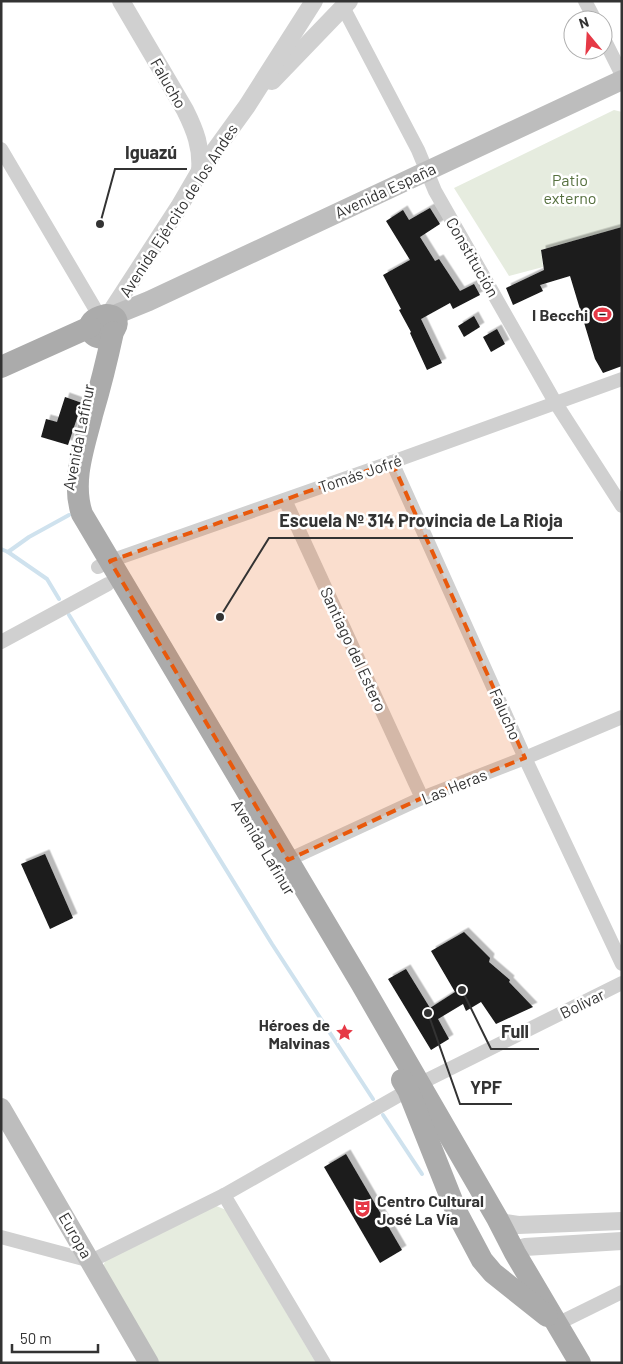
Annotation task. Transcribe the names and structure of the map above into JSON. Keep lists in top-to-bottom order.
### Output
{
  "streets": {
    "main road": ["Avenida España", "Avenida Lafinur", "Europa"],
    "street": [
      "Falucho",
      "Avenida Ejército de los Andes",
      "Constitución",
      "Tomás Jofré",
      "Santiago del Estero",
      "Las Heras",
      "Bolívar"
    ]
  },
  "crossings": [
    ["Falucho", "Avenida Ejército de los Andes"],
    ["Falucho", "Tomás Jofré"],
    ["Falucho", "Las Heras"],
    ["Avenida España", "Avenida Ejército de los Andes"],
    ["Avenida España", "Constitución"],
    ["Avenida España", "Avenida Lafinur"],
    ["Avenida Ejército de los Andes", "Constitución"],
    ["Avenida Ejército de los Andes", "Avenida Lafinur"],
    ["Constitución", "Tomás Jofré"],
    ["Avenida Lafinur", "Tomás Jofré"],
    ["Avenida Lafinur", "Las Heras"],
    ["Avenida Lafinur", "Bolívar"],
    ["Tomás Jofré", "Santiago del Estero"],
    ["Santiago del Estero", "Las Heras"],
    ["Bolívar", "Europa"]
  ],
  "parks": ["Patio externo"],
  "places": {
    "other": [
      "Iguazú",
      "Escuela Nº 314 Provincia de La Rioja",
      "Full",
      "YPF"
    ],
    "sports": ["I Becchi"],
    "place": ["Héroes de Malvinas"],
    "theatre": ["Centro Cultural José La Vía"]
  },
  "scale_bar": "50 m",
  "north": "top"
}
